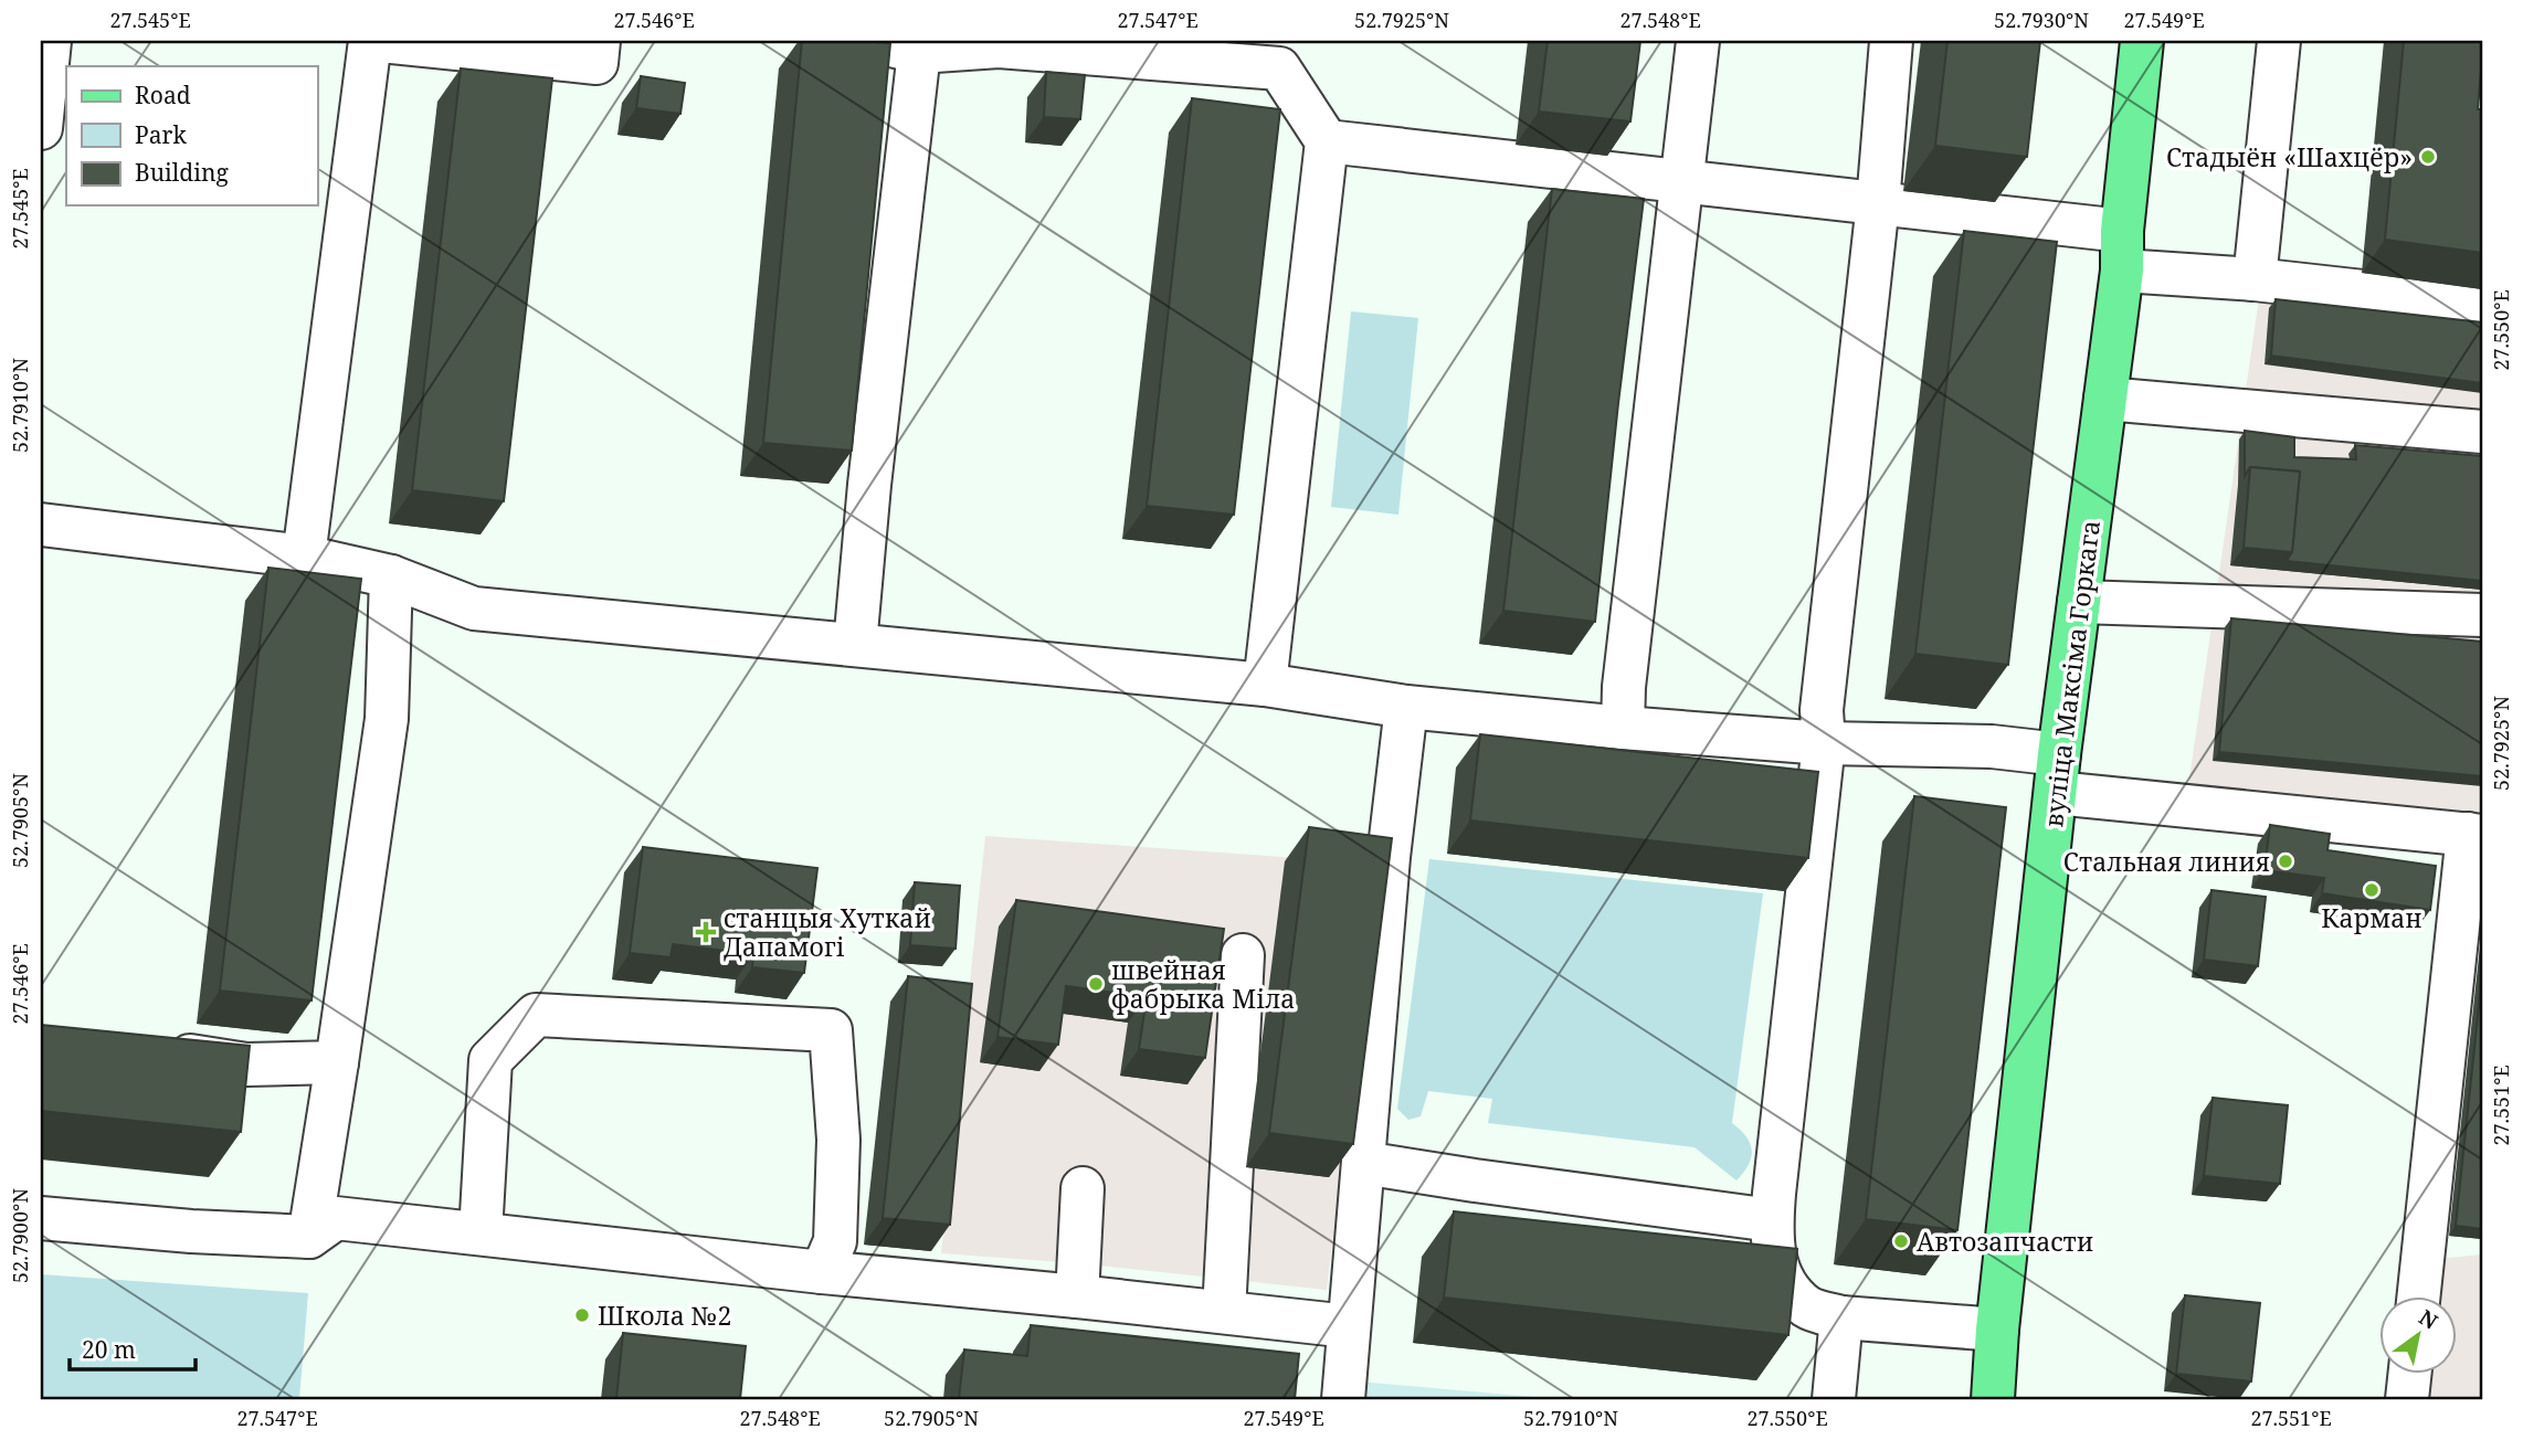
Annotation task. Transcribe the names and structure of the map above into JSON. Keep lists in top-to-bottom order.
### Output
{
  "streets": {
    "main road": ["вуліца Максіма Горкага"]
  },
  "places": {
    "other": [
      "Стадыён «Шахцёр»",
      "Стальная линия",
      "Карман",
      "швейная фабрыка Міла",
      "Автозапчасти",
      "Школа №2"
    ],
    "health": ["станцыя Хуткай Дапамогі"]
  },
  "legend": ["Road", "Park", "Building"],
  "scale_bar": "20 m",
  "north": "top right",
  "coordinates": [
    "27.545°E",
    "27.546°E",
    "27.547°E",
    "52.7925°N",
    "27.548°E",
    "52.7930°N",
    "27.549°E",
    "27.550°E",
    "52.7910°N",
    "52.7905°N",
    "27.551°E",
    "52.7900°N"
  ]
}
